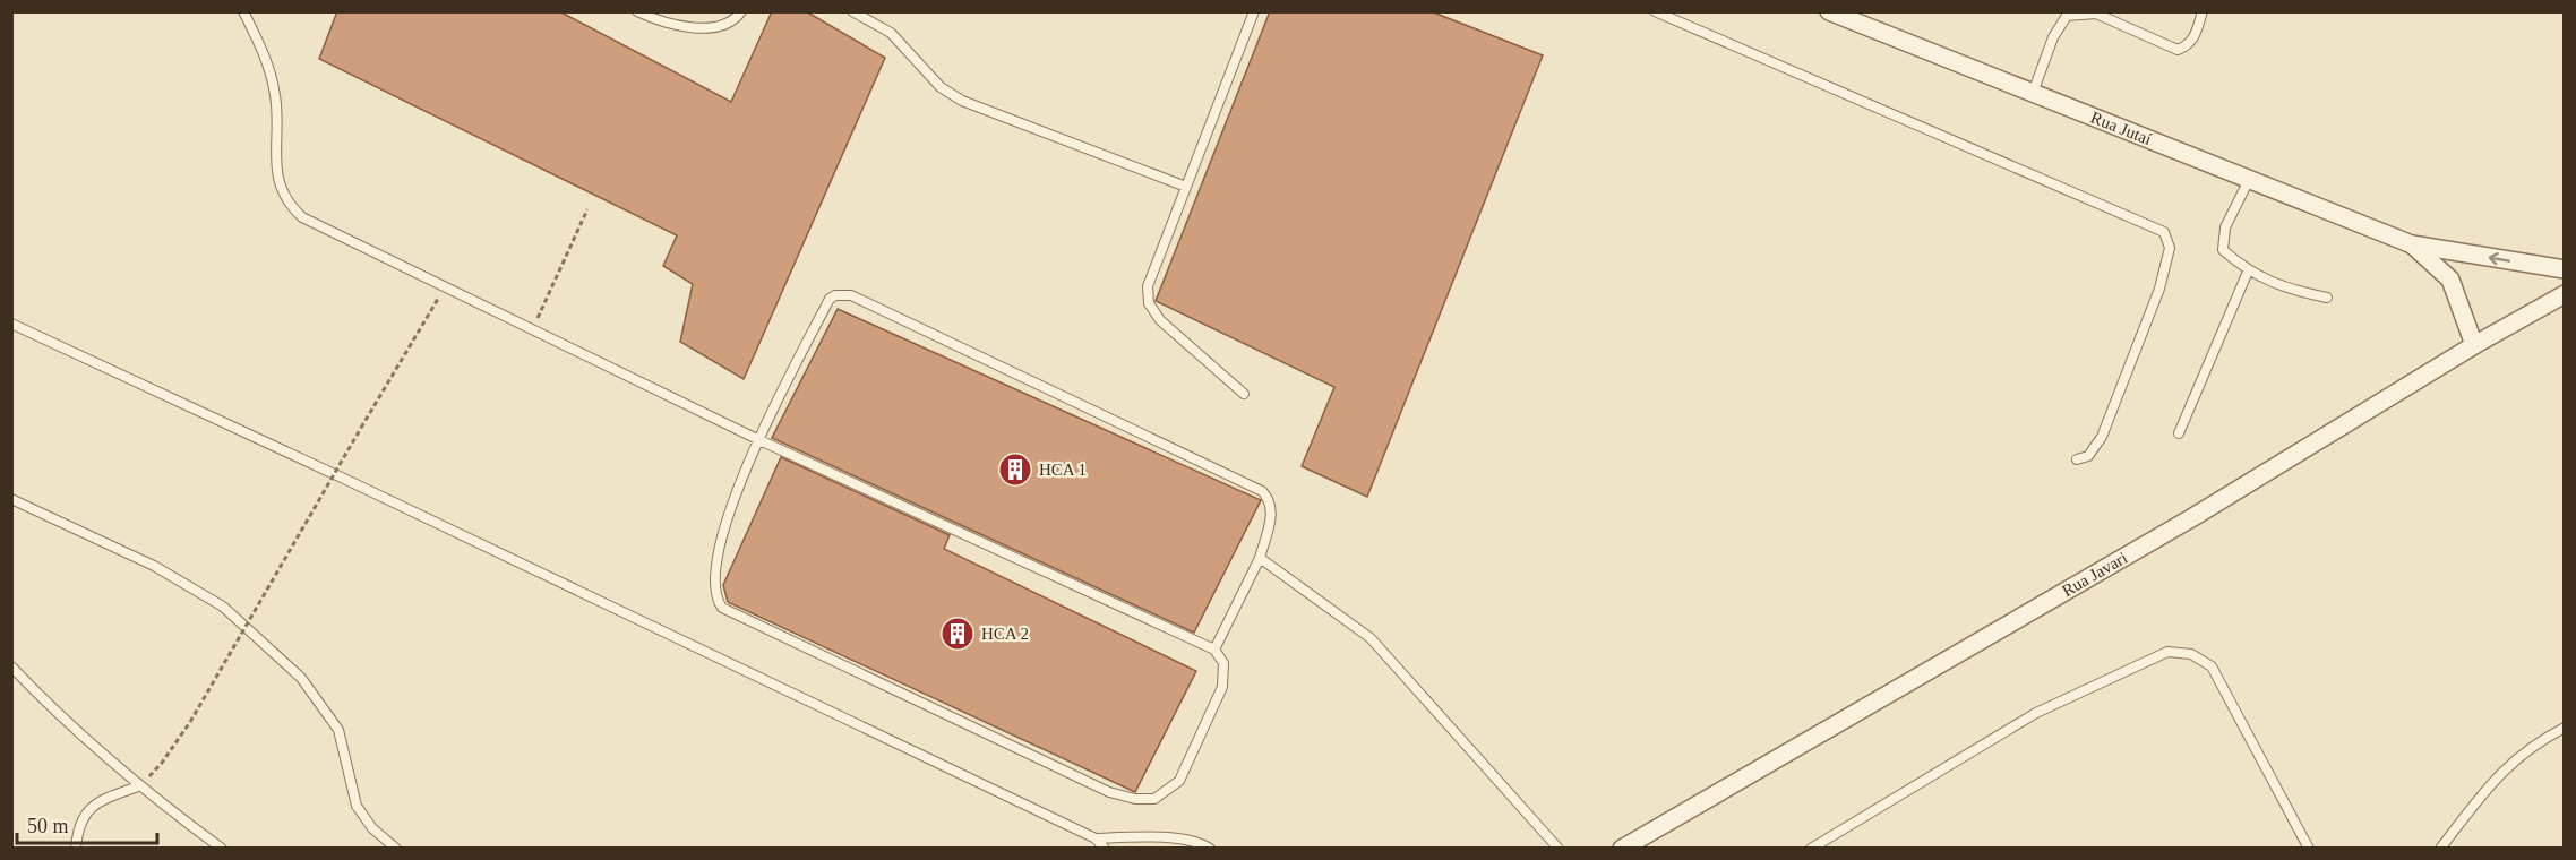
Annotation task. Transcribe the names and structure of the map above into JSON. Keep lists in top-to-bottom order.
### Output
{
  "streets": {
    "street": ["Rua Jutaí", "Rua Javari"]
  },
  "crossings": [
    ["Rua Jutaí", "Rua Javari"]
  ],
  "places": {
    "building": ["HCA 1", "HCA 2"]
  },
  "scale_bar": "50 m"
}
